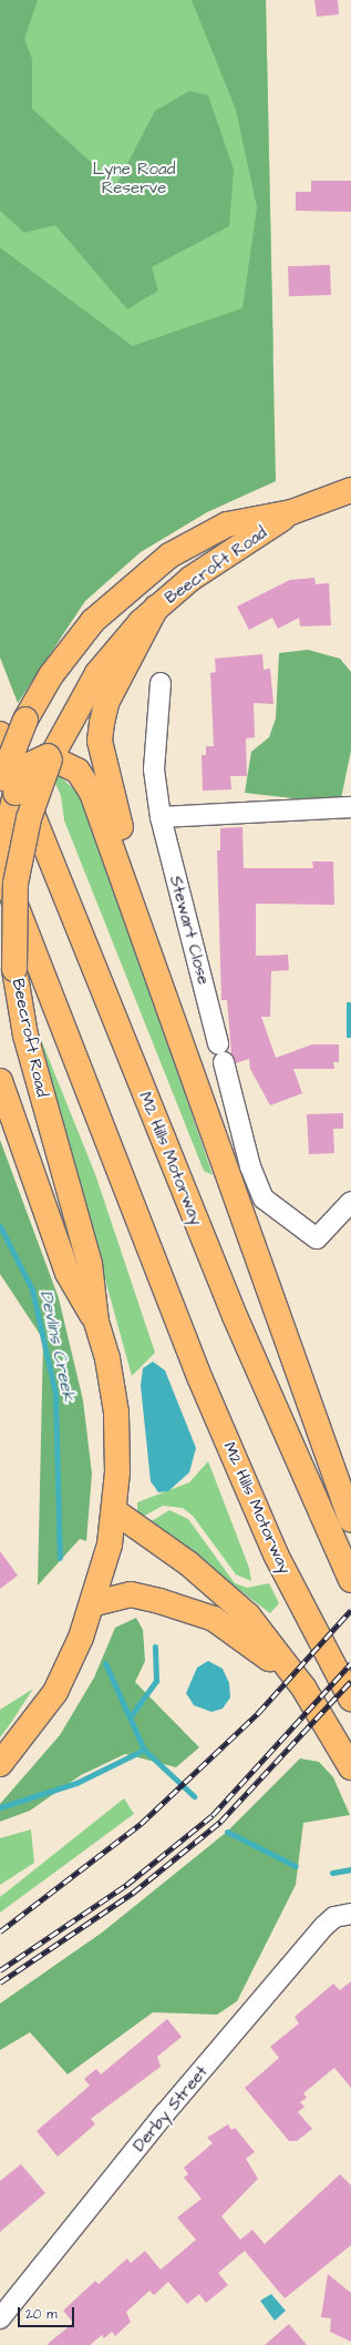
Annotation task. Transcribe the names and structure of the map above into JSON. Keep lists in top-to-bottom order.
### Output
{
  "streets": {
    "main road": ["Beecroft Road", "M2 Hills Motorway"],
    "street": ["Stewart Close", "Derby Street"]
  },
  "water": ["Devlins Creek"],
  "parks": ["Lyne Road Reserve"],
  "scale_bar": "20 m"
}
